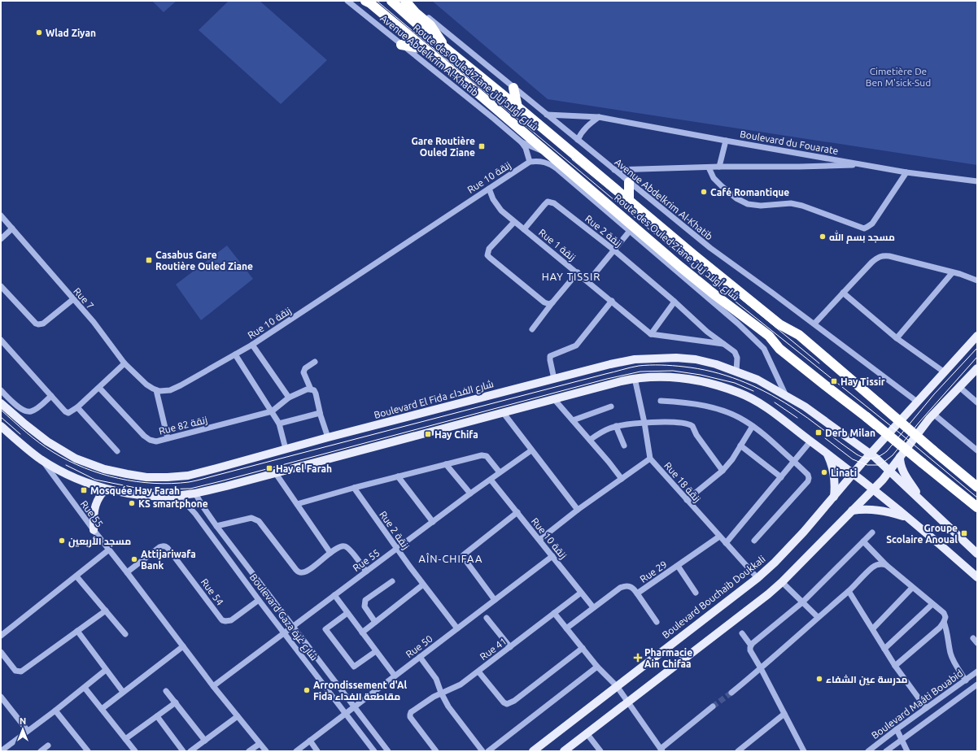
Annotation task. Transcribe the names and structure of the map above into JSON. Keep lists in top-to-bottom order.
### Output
{
  "streets": {
    "highway": ["Route des Ouled Ziane شارع أولاد زيان"],
    "main road": ["Boulevard El Fida شارع الفداء", "Boulevard Bouchaib Doukkali"],
    "street": [
      "Avenue Abdelkrim Al-Khatib",
      "Boulevard du Fouarate",
      "Rue 10 زنقة",
      "Rue 2 زنقة",
      "Rue 1 زنقة",
      "Rue 7",
      "Rue 82 زنقة",
      "Rue 18 زنقة",
      "Rue 55",
      "Rue 29",
      "Rue 54",
      "Boulevard Gaza شارع غزة",
      "Rue 50",
      "Rue 41",
      "Boulevard Maâti Bouabid"
    ]
  },
  "crossings": [
    ["Avenue Abdelkrim Al-Khatib", "Route des Ouled Ziane شارع أولاد زيان"],
    ["Avenue Abdelkrim Al-Khatib", "Boulevard du Fouarate"],
    ["Avenue Abdelkrim Al-Khatib", "Boulevard Bouchaib Doukkali"],
    ["Rue 10 زنقة", "Rue 1 زنقة"],
    ["Rue 10 زنقة", "Rue 7"],
    ["Rue 10 زنقة", "Rue 55"],
    ["Rue 10 زنقة", "Rue 29"],
    ["Rue 10 زنقة", "Rue 50"],
    ["Rue 10 زنقة", "Rue 41"],
    ["Rue 2 زنقة", "Rue 1 زنقة"],
    ["Rue 2 زنقة", "Boulevard El Fida شارع الفداء"],
    ["Rue 2 زنقة", "Rue 55"],
    ["Rue 2 زنقة", "Rue 50"],
    ["Boulevard El Fida شارع الفداء", "Boulevard Bouchaib Doukkali"],
    ["Rue 18 زنقة", "Rue 29"],
    ["Rue 18 زنقة", "Boulevard Bouchaib Doukkali"],
    ["Rue 55", "Rue 54"],
    ["Rue 55", "Boulevard Gaza شارع غزة"],
    ["Rue 54", "Boulevard Gaza شارع غزة"],
    ["Boulevard Gaza شارع غزة", "Rue 50"]
  ],
  "districts": ["HAY TISSIR", "AÎN-CHIFAA"],
  "parks": ["Cimetière De Ben M'sick-Sud"],
  "places": {
    "other": [
      "Wlad Ziyan",
      "Café Romantique",
      "مسجد بسم الله",
      "Linati",
      "KS smartphone",
      "مسجد الأربعين",
      "Attijariwafa Bank",
      "مدرسة عين الشفاء",
      "Arrondissement d'Al Fida مقاطعة الفداء"
    ],
    "transit": [
      "Gare Routière Ouled Ziane",
      "Casabus Gare Routière Ouled Ziane",
      "Hay Tissir",
      "Derb Milan",
      "Hay Chifa",
      "Hay el Farah",
      "Mosquée Hay Farah",
      "Groupe Scolaire Anoual"
    ],
    "health": ["Pharmacie Ain Chifaa"]
  },
  "north": "top"
}
